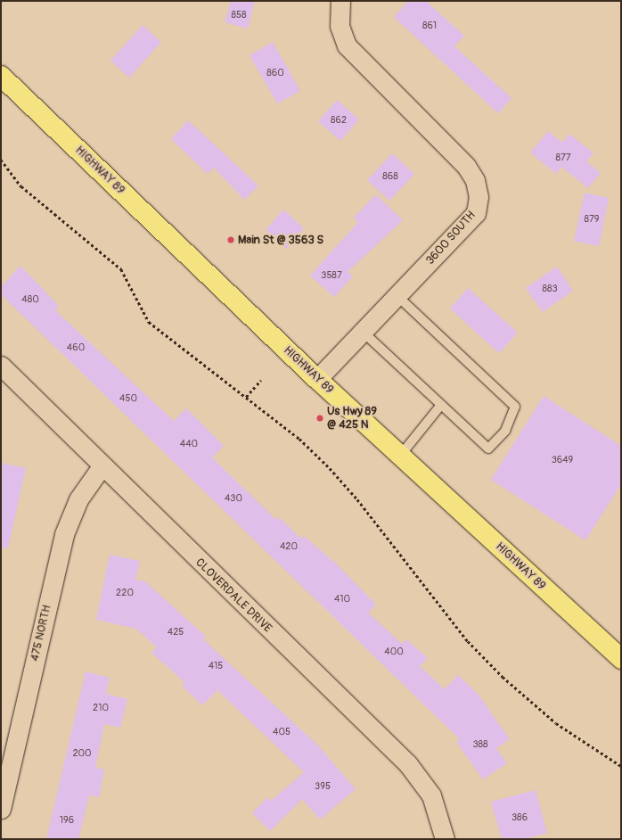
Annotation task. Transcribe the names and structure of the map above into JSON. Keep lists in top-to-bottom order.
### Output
{
  "streets": {
    "main road": ["HIGHWAY 89"],
    "street": ["3600 SOUTH", "CLOVERDALE DRIVE", "475 NORTH"]
  },
  "crossings": [
    ["HIGHWAY 89", "3600 SOUTH"],
    ["CLOVERDALE DRIVE", "475 NORTH"]
  ],
  "places": ["Main St @ 3563 S", "Us Hwy 89 @ 425 N"],
  "house_numbers": [
    "858",
    "861",
    "860",
    "862",
    "877",
    "868",
    "879",
    "3587",
    "883",
    "480",
    "460",
    "450",
    "440",
    "3649",
    "430",
    "420",
    "220",
    "410",
    "425",
    "400",
    "415",
    "210",
    "405",
    "388",
    "200",
    "395",
    "386",
    "196"
  ]
}
